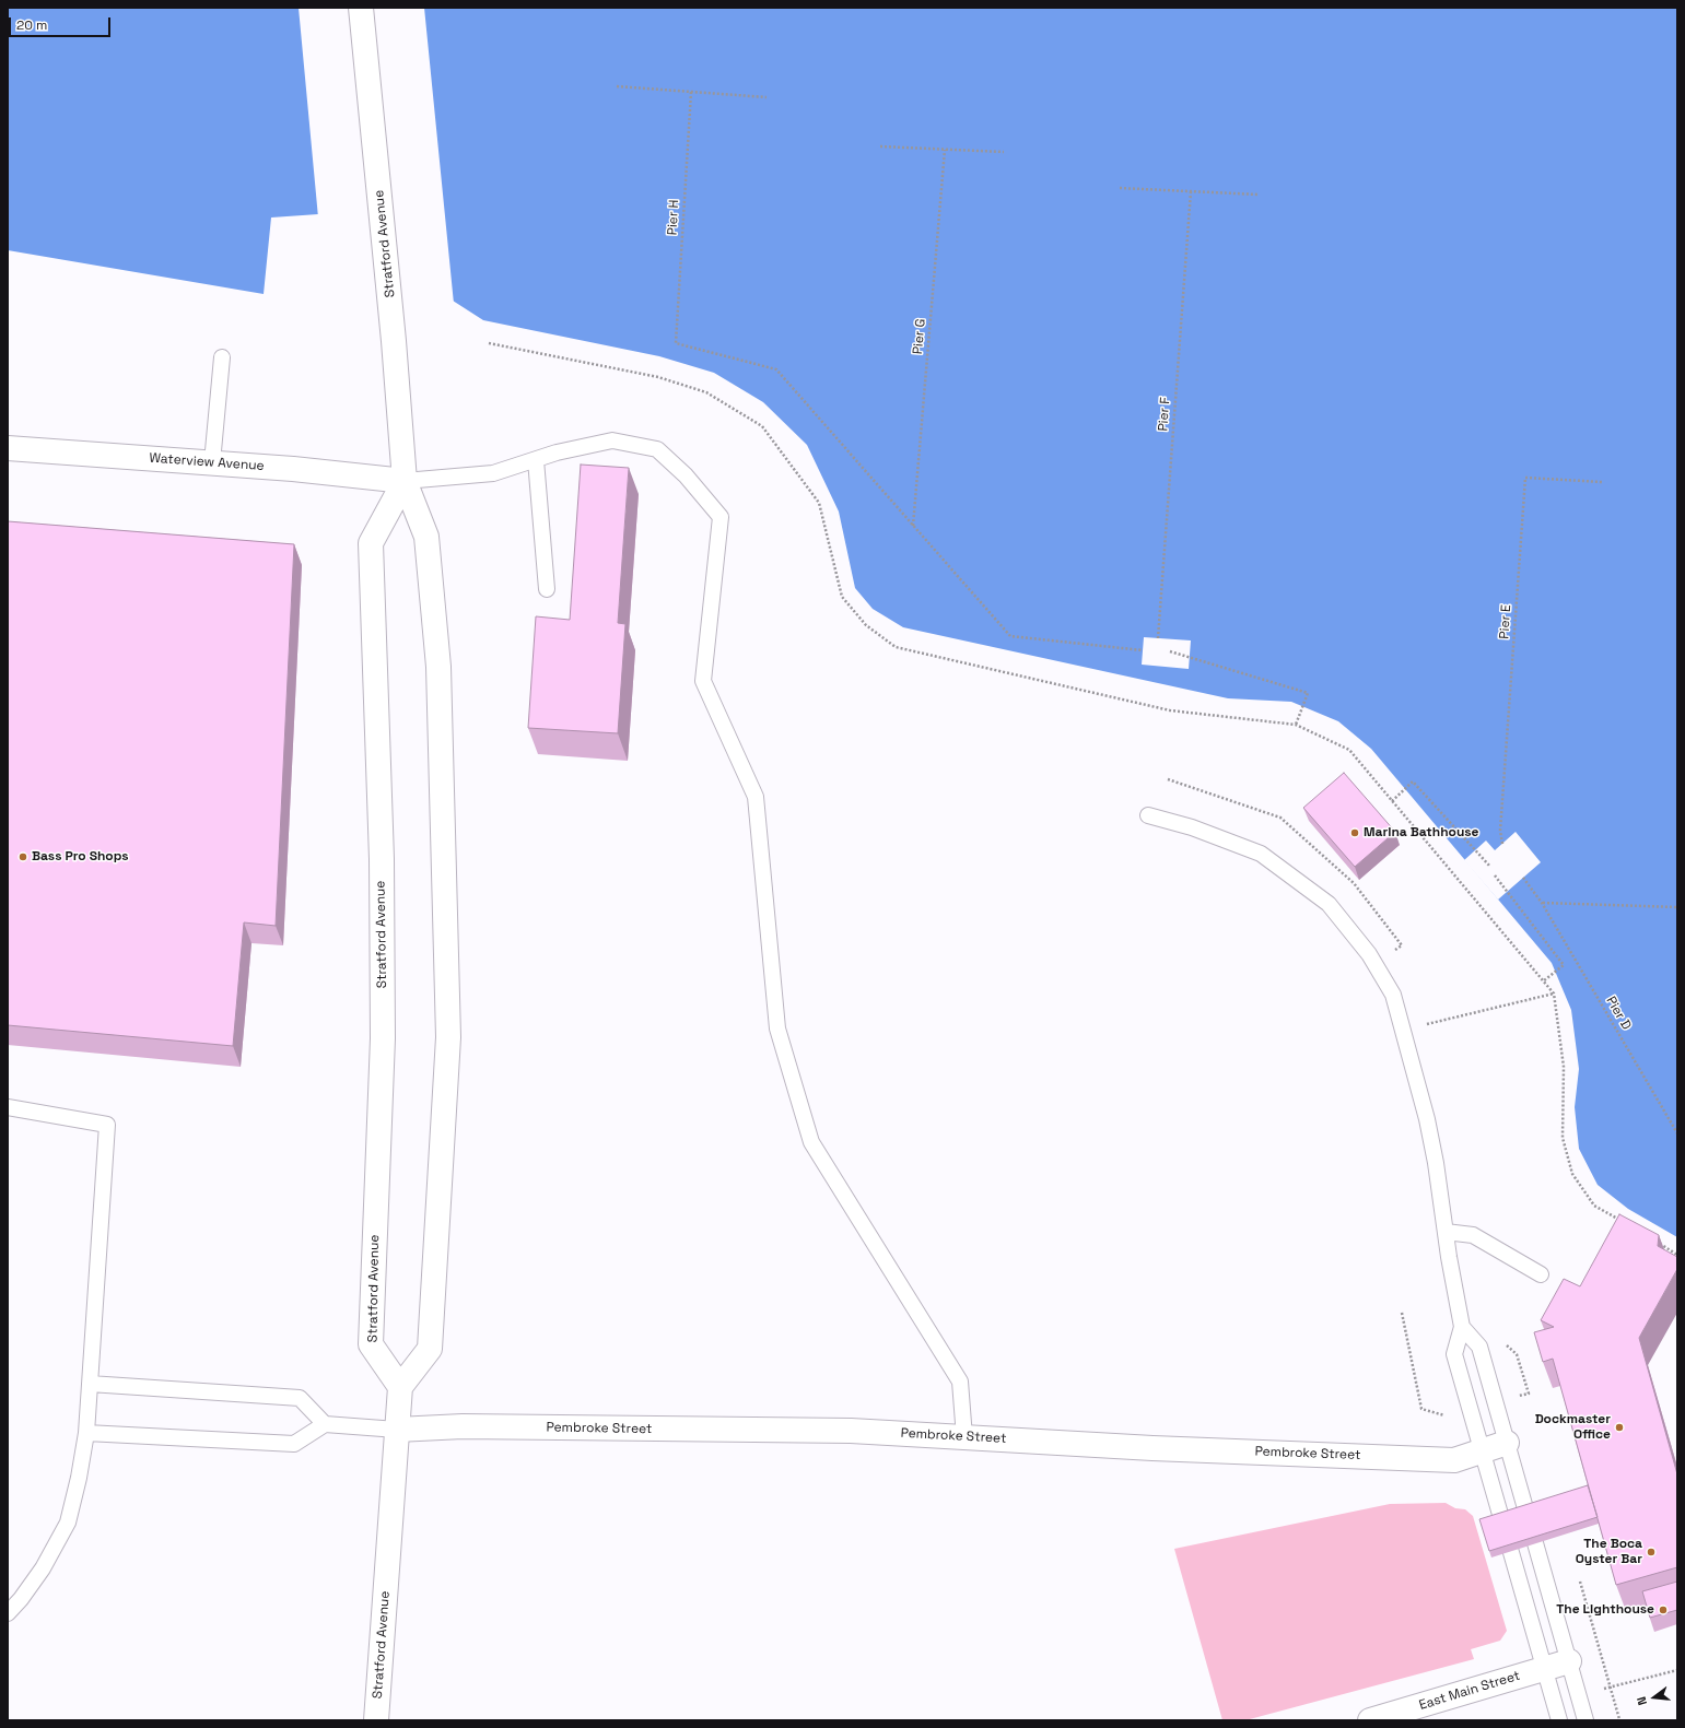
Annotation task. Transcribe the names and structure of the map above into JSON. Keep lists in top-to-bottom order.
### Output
{
  "streets": {
    "main road": [
      "Stratford Avenue",
      "Waterview Avenue",
      "Pembroke Street",
      "East Main Street"
    ],
    "path": [
      "Pier H",
      "Pier G",
      "Pier F",
      "Pier E",
      "Pier D"
    ]
  },
  "crossings": [
    ["Pier H", "Pier G"],
    ["Stratford Avenue", "Waterview Avenue"],
    ["Stratford Avenue", "Pembroke Street"]
  ],
  "places": [
    "Marina Bathhouse",
    "Bass Pro Shops",
    "Dockmaster Office",
    "The Boca Oyster Bar",
    "The Lighthouse"
  ],
  "scale_bar": "20 m",
  "north": "left"
}
